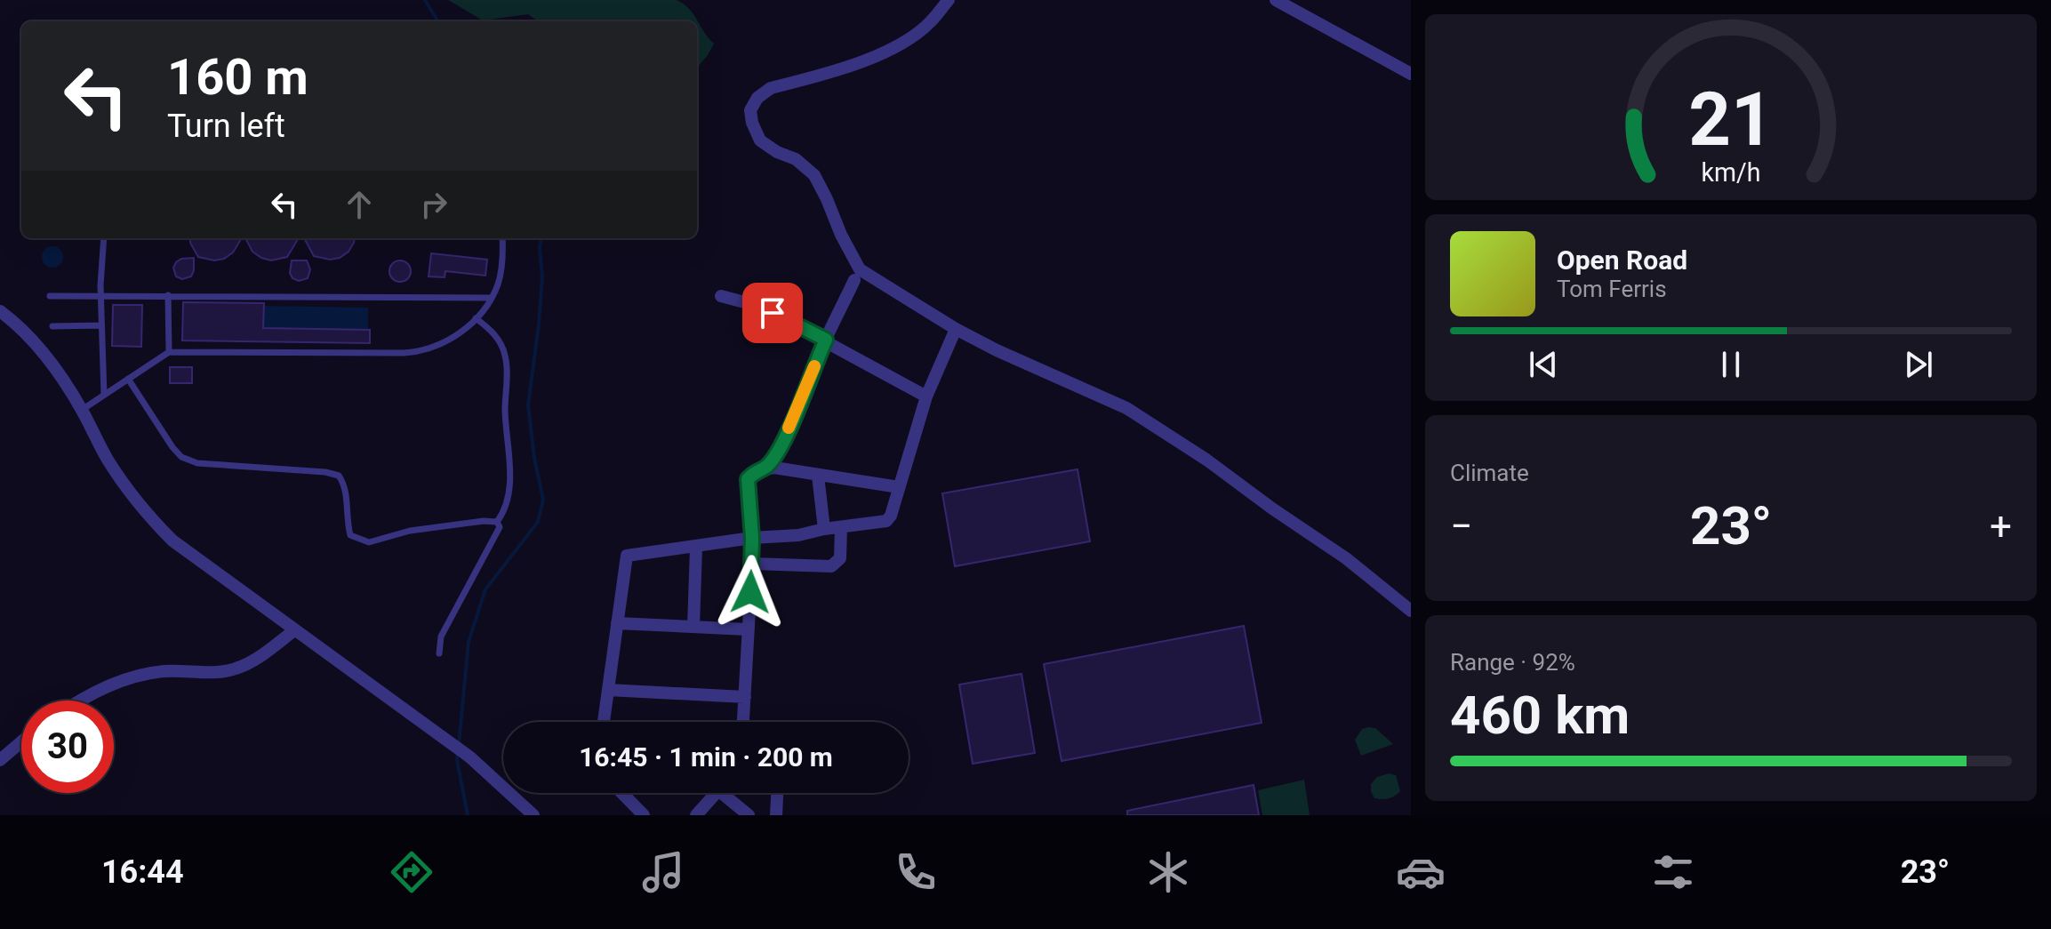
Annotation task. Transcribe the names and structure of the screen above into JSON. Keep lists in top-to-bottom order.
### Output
{
  "page": {
    "turn": ["160 m", "Turn left"],
    "song": ["Open Road", "Tom Ferris"],
    "tile": [
      "Climate",
      ["Range · 92%", "460 km"]
    ],
    "heat": ["−", "23°", "+"],
    "limit": "30",
    "trip": "16:45 · 1 min · 200 m",
    "tabs": ["16:44", "23°"],
    "gauge": ["21", "km/h"]
  }
}
